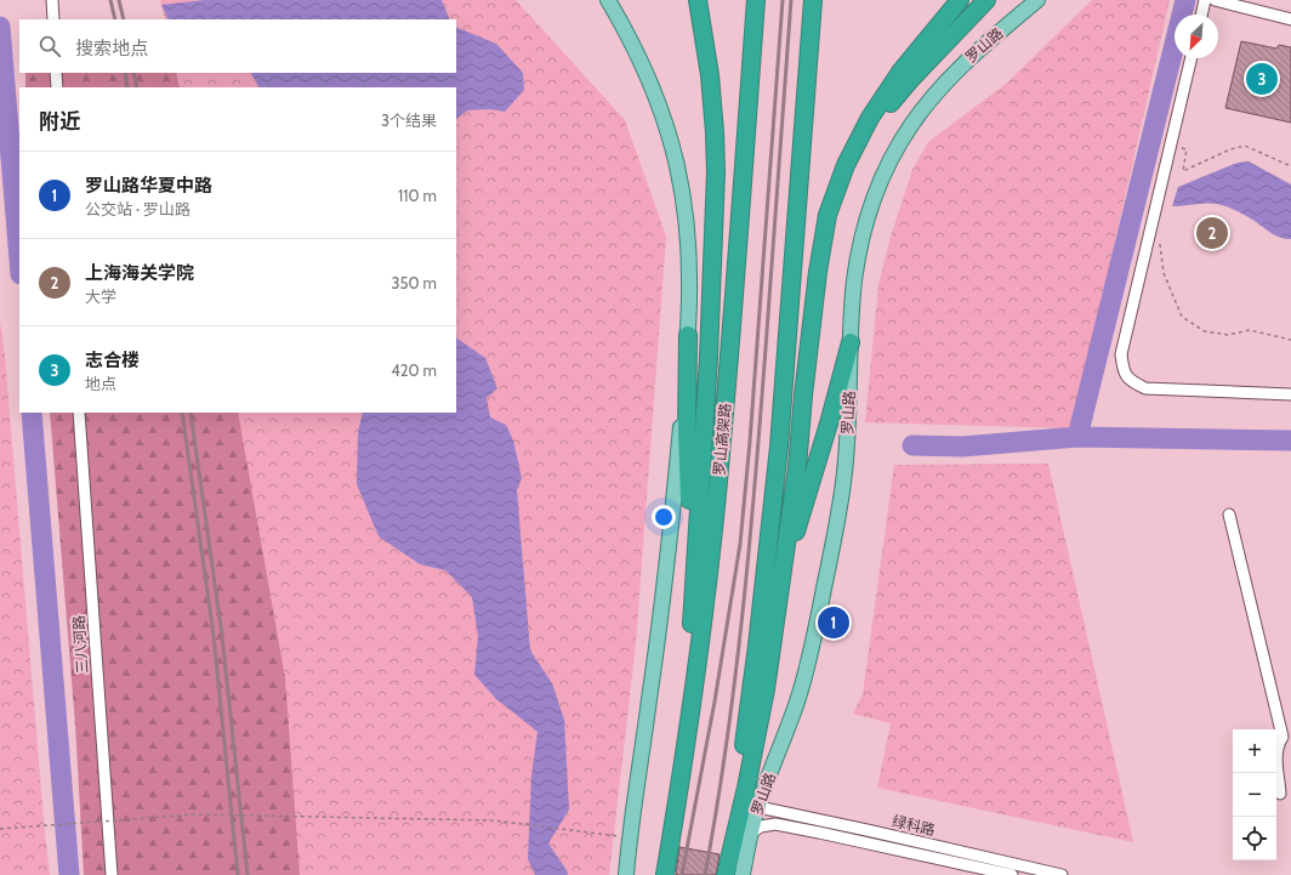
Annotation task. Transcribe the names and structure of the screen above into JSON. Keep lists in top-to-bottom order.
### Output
{
  "streets": {
    "highway": ["罗山高架路"],
    "main road": ["罗山路"],
    "street": ["三八河路", "绿科路"]
  },
  "crossings": [
    ["罗山路", "绿科路"]
  ],
  "north": "bottom left",
  "page": {
    "search": "搜索地点",
    "pins": ["3", "2", "1"],
    "heading": ["附近", "3个结果"],
    "list": [
      {
        "mark": "1",
        "name": "罗山路华夏中路",
        "note": "公交站 · 罗山路",
        "value": "110 m"
      },
      {
        "mark": "2",
        "name": "上海海关学院",
        "note": "大学",
        "value": "350 m"
      },
      {
        "mark": "3",
        "name": "志合楼",
        "note": "地点",
        "value": "420 m"
      }
    ],
    "map_buttons": ["+", "−"]
  }
}
